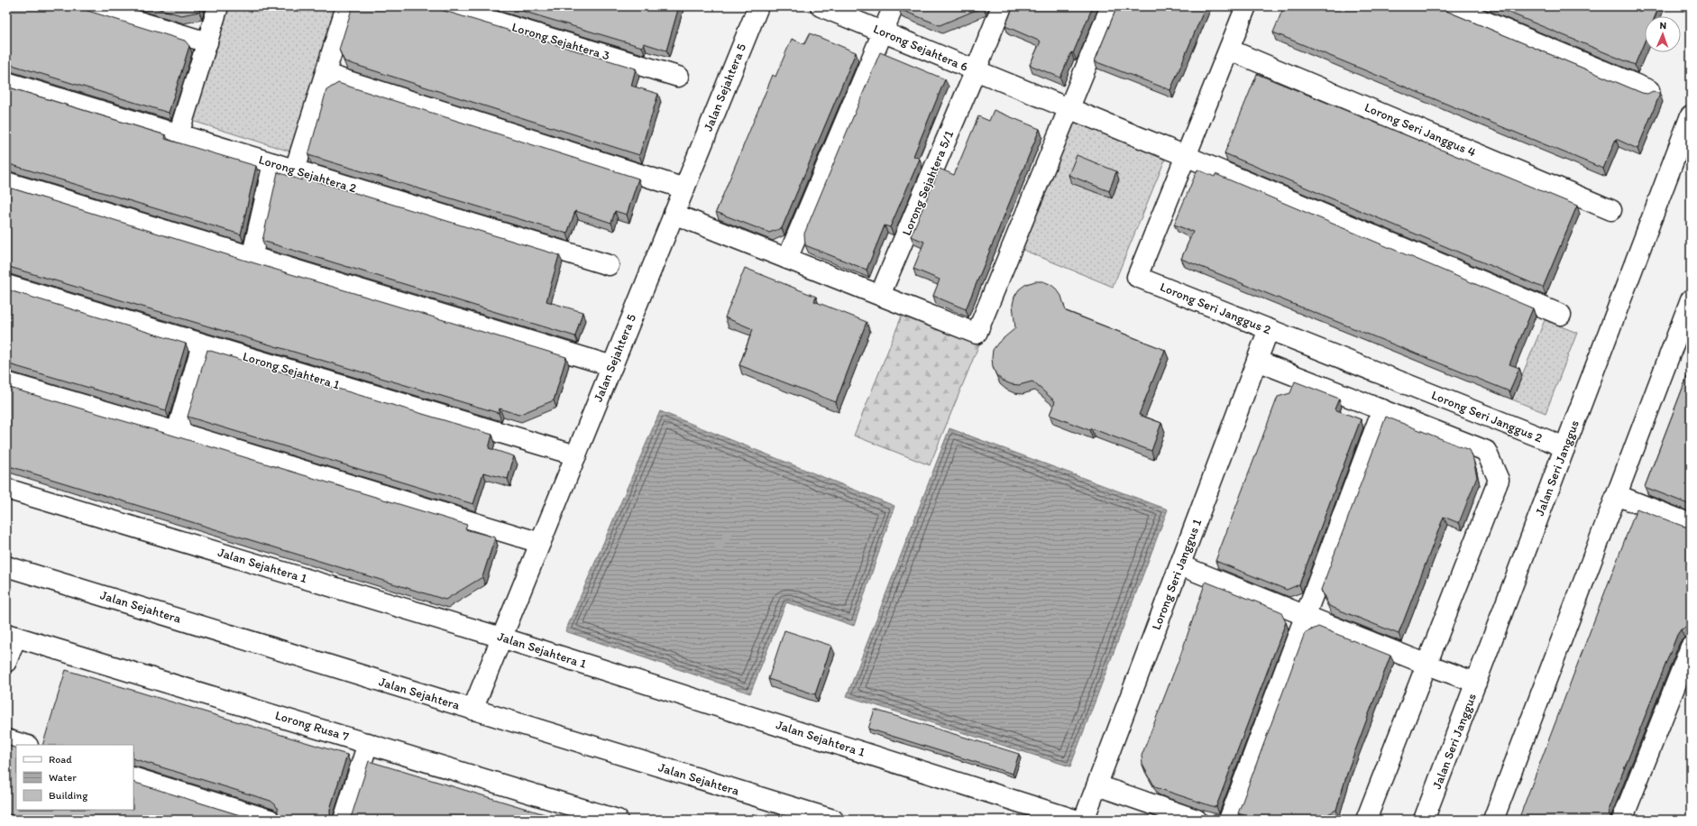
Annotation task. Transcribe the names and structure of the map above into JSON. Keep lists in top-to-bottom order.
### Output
{
  "streets": {
    "street": [
      "Lorong Sejahtera 3",
      "Lorong Sejahtera 6",
      "Jalan Sejahtera 5",
      "Lorong Seri Janggus 4",
      "Lorong Sejahtera 2",
      "Lorong Sejahtera 5/1",
      "Lorong Seri Janggus 2",
      "Lorong Sejahtera 1",
      "Jalan Seri Janggus",
      "Jalan Sejahtera 1",
      "Lorong Seri Janggus 1",
      "Jalan Sejahtera",
      "Lorong Rusa 7"
    ]
  },
  "crossings": [
    ["Lorong Sejahtera 6", "Lorong Sejahtera 5/1"],
    ["Jalan Sejahtera 5", "Lorong Sejahtera 1"],
    ["Jalan Sejahtera 5", "Jalan Sejahtera 1"],
    ["Jalan Sejahtera 5", "Jalan Sejahtera"],
    ["Lorong Seri Janggus 4", "Lorong Seri Janggus 2"],
    ["Lorong Seri Janggus 2", "Jalan Seri Janggus"],
    ["Lorong Seri Janggus 2", "Lorong Seri Janggus 1"]
  ],
  "legend": ["Road", "Water", "Building"],
  "north": "top"
}
